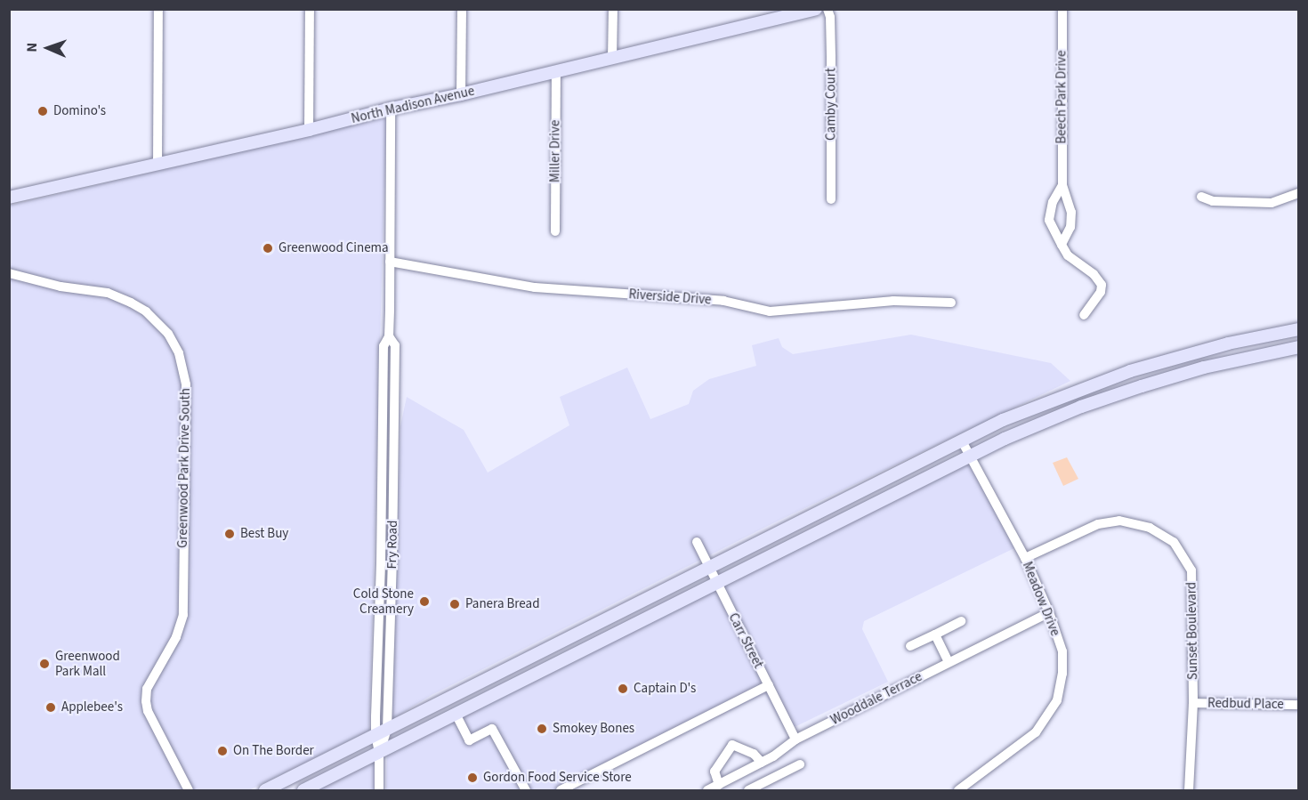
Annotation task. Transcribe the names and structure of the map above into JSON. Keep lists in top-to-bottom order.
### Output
{
  "streets": {
    "main road": ["North Madison Avenue"],
    "street": [
      "Beech Park Drive",
      "Camby Court",
      "Miller Drive",
      "Riverside Drive",
      "Greenwood Park Drive South",
      "Fry Road",
      "Meadow Drive",
      "Sunset Boulevard",
      "Carr Street",
      "Wooddale Terrace",
      "Redbud Place"
    ]
  },
  "crossings": [
    ["North Madison Avenue", "Miller Drive"],
    ["North Madison Avenue", "Fry Road"],
    ["Riverside Drive", "Fry Road"],
    ["Meadow Drive", "Sunset Boulevard"],
    ["Meadow Drive", "Wooddale Terrace"],
    ["Sunset Boulevard", "Redbud Place"],
    ["Carr Street", "Wooddale Terrace"]
  ],
  "places": [
    "Domino's",
    "Greenwood Cinema",
    "Best Buy",
    "Cold Stone Creamery",
    "Panera Bread",
    "Greenwood Park Mall",
    "Captain D's",
    "Applebee's",
    "Smokey Bones",
    "On The Border",
    "Gordon Food Service Store"
  ],
  "north": "left"
}
